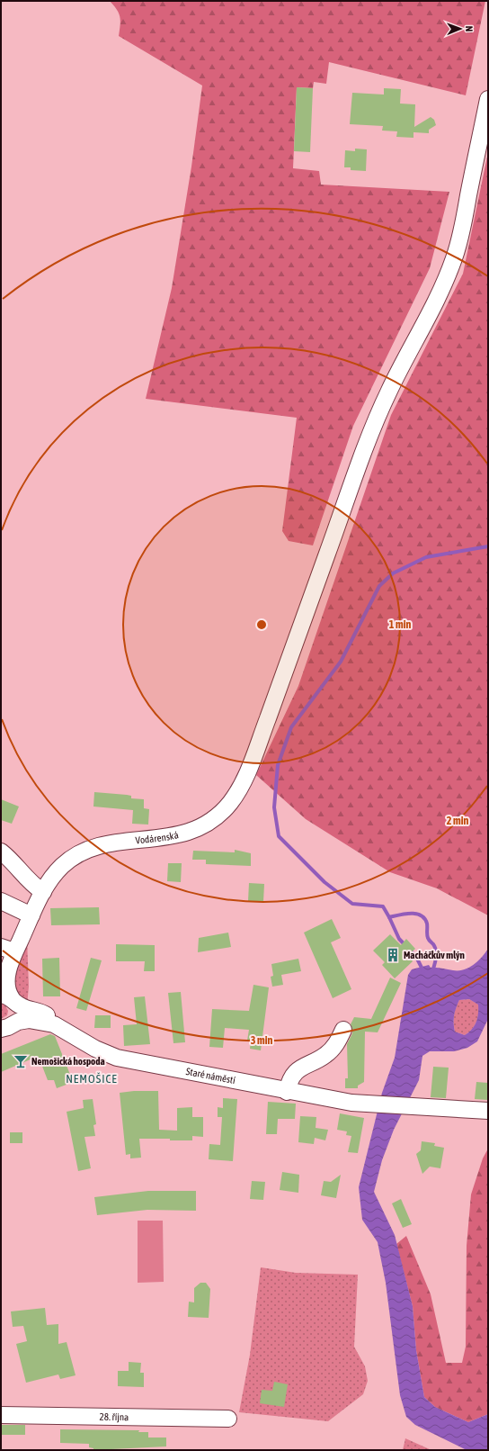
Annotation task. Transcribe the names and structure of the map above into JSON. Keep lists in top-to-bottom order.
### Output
{
  "streets": {
    "street": ["Vodárenská", "Staré náměstí", "28. října"]
  },
  "crossings": [
    ["Vodárenská", "Staré náměstí"]
  ],
  "districts": ["NEMOŠICE"],
  "places": {
    "building": ["Macháčkův mlýn"],
    "bar": ["Nemošická hospoda"]
  },
  "north": "right",
  "rings": ["1 min", "2 min", "3 min"]
}
